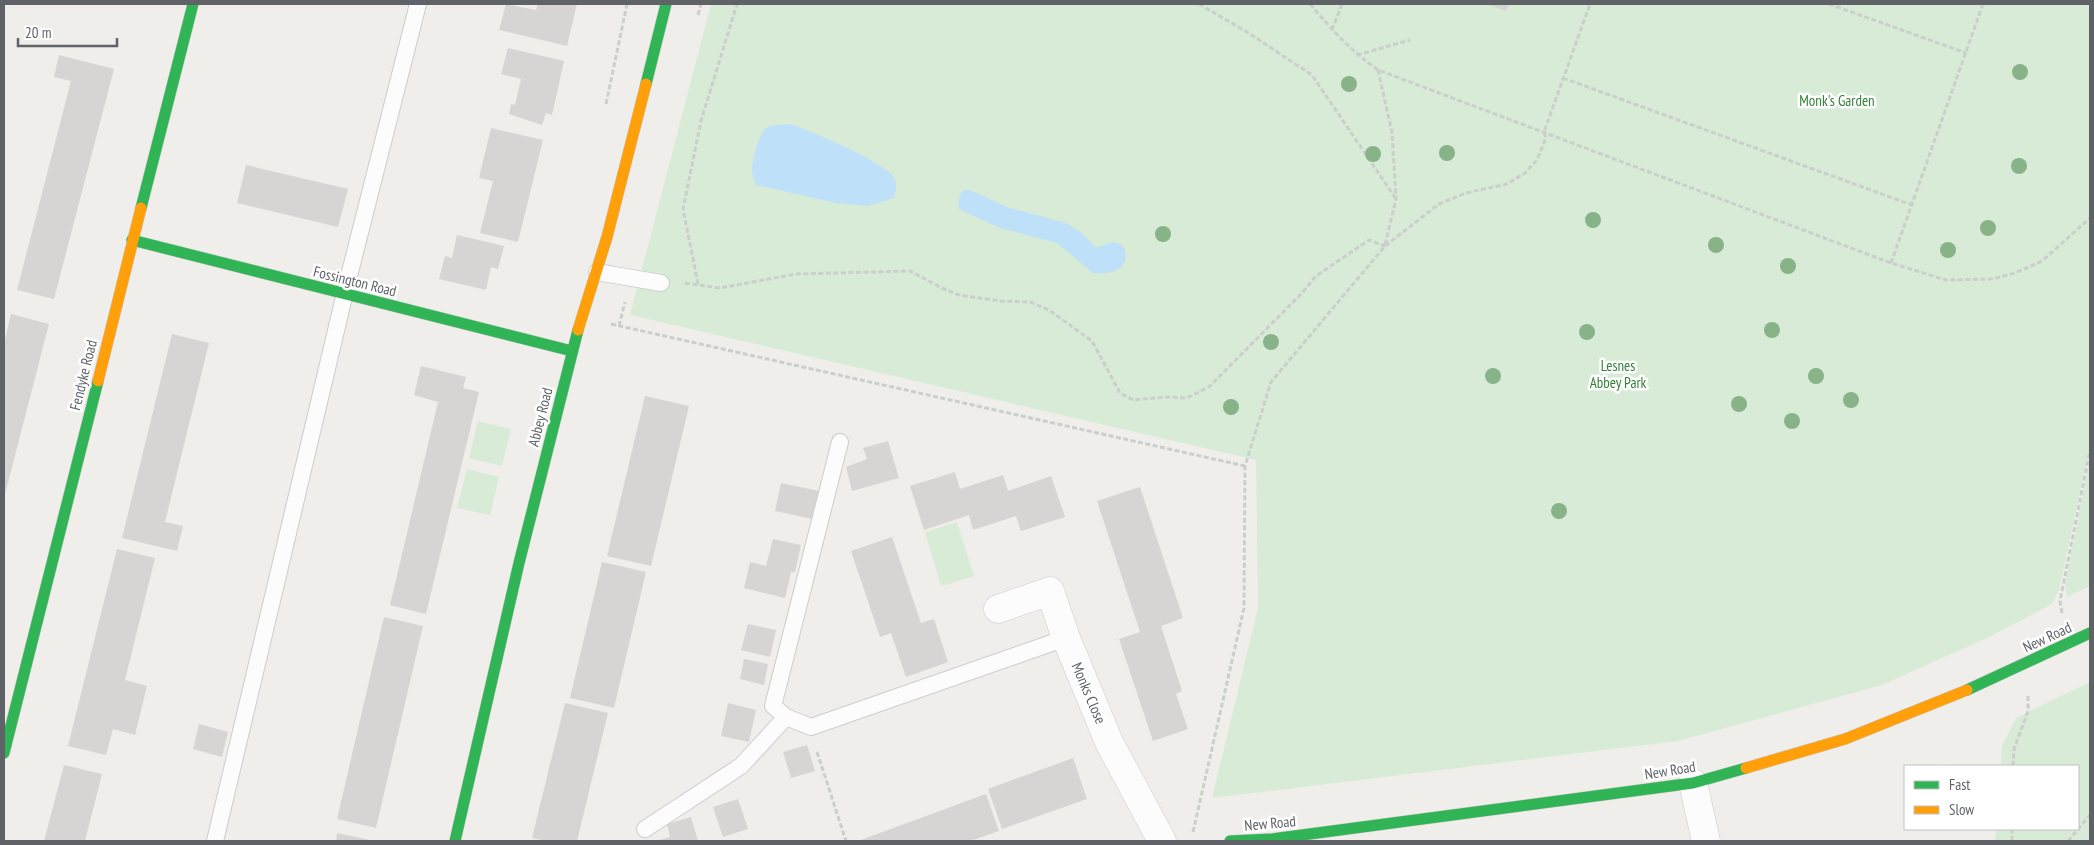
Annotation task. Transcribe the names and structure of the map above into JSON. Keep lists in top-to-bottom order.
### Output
{
  "streets": {
    "street": [
      "Fossington Road",
      "Fendyke Road",
      "Abbey Road",
      "New Road",
      "Monks Close"
    ]
  },
  "crossings": [
    ["Fossington Road", "Fendyke Road"],
    ["Fossington Road", "Abbey Road"]
  ],
  "parks": ["Monk's Garden", "Lesnes Abbey Park"],
  "legend": ["Fast", "Slow"],
  "scale_bar": "20 m"
}
